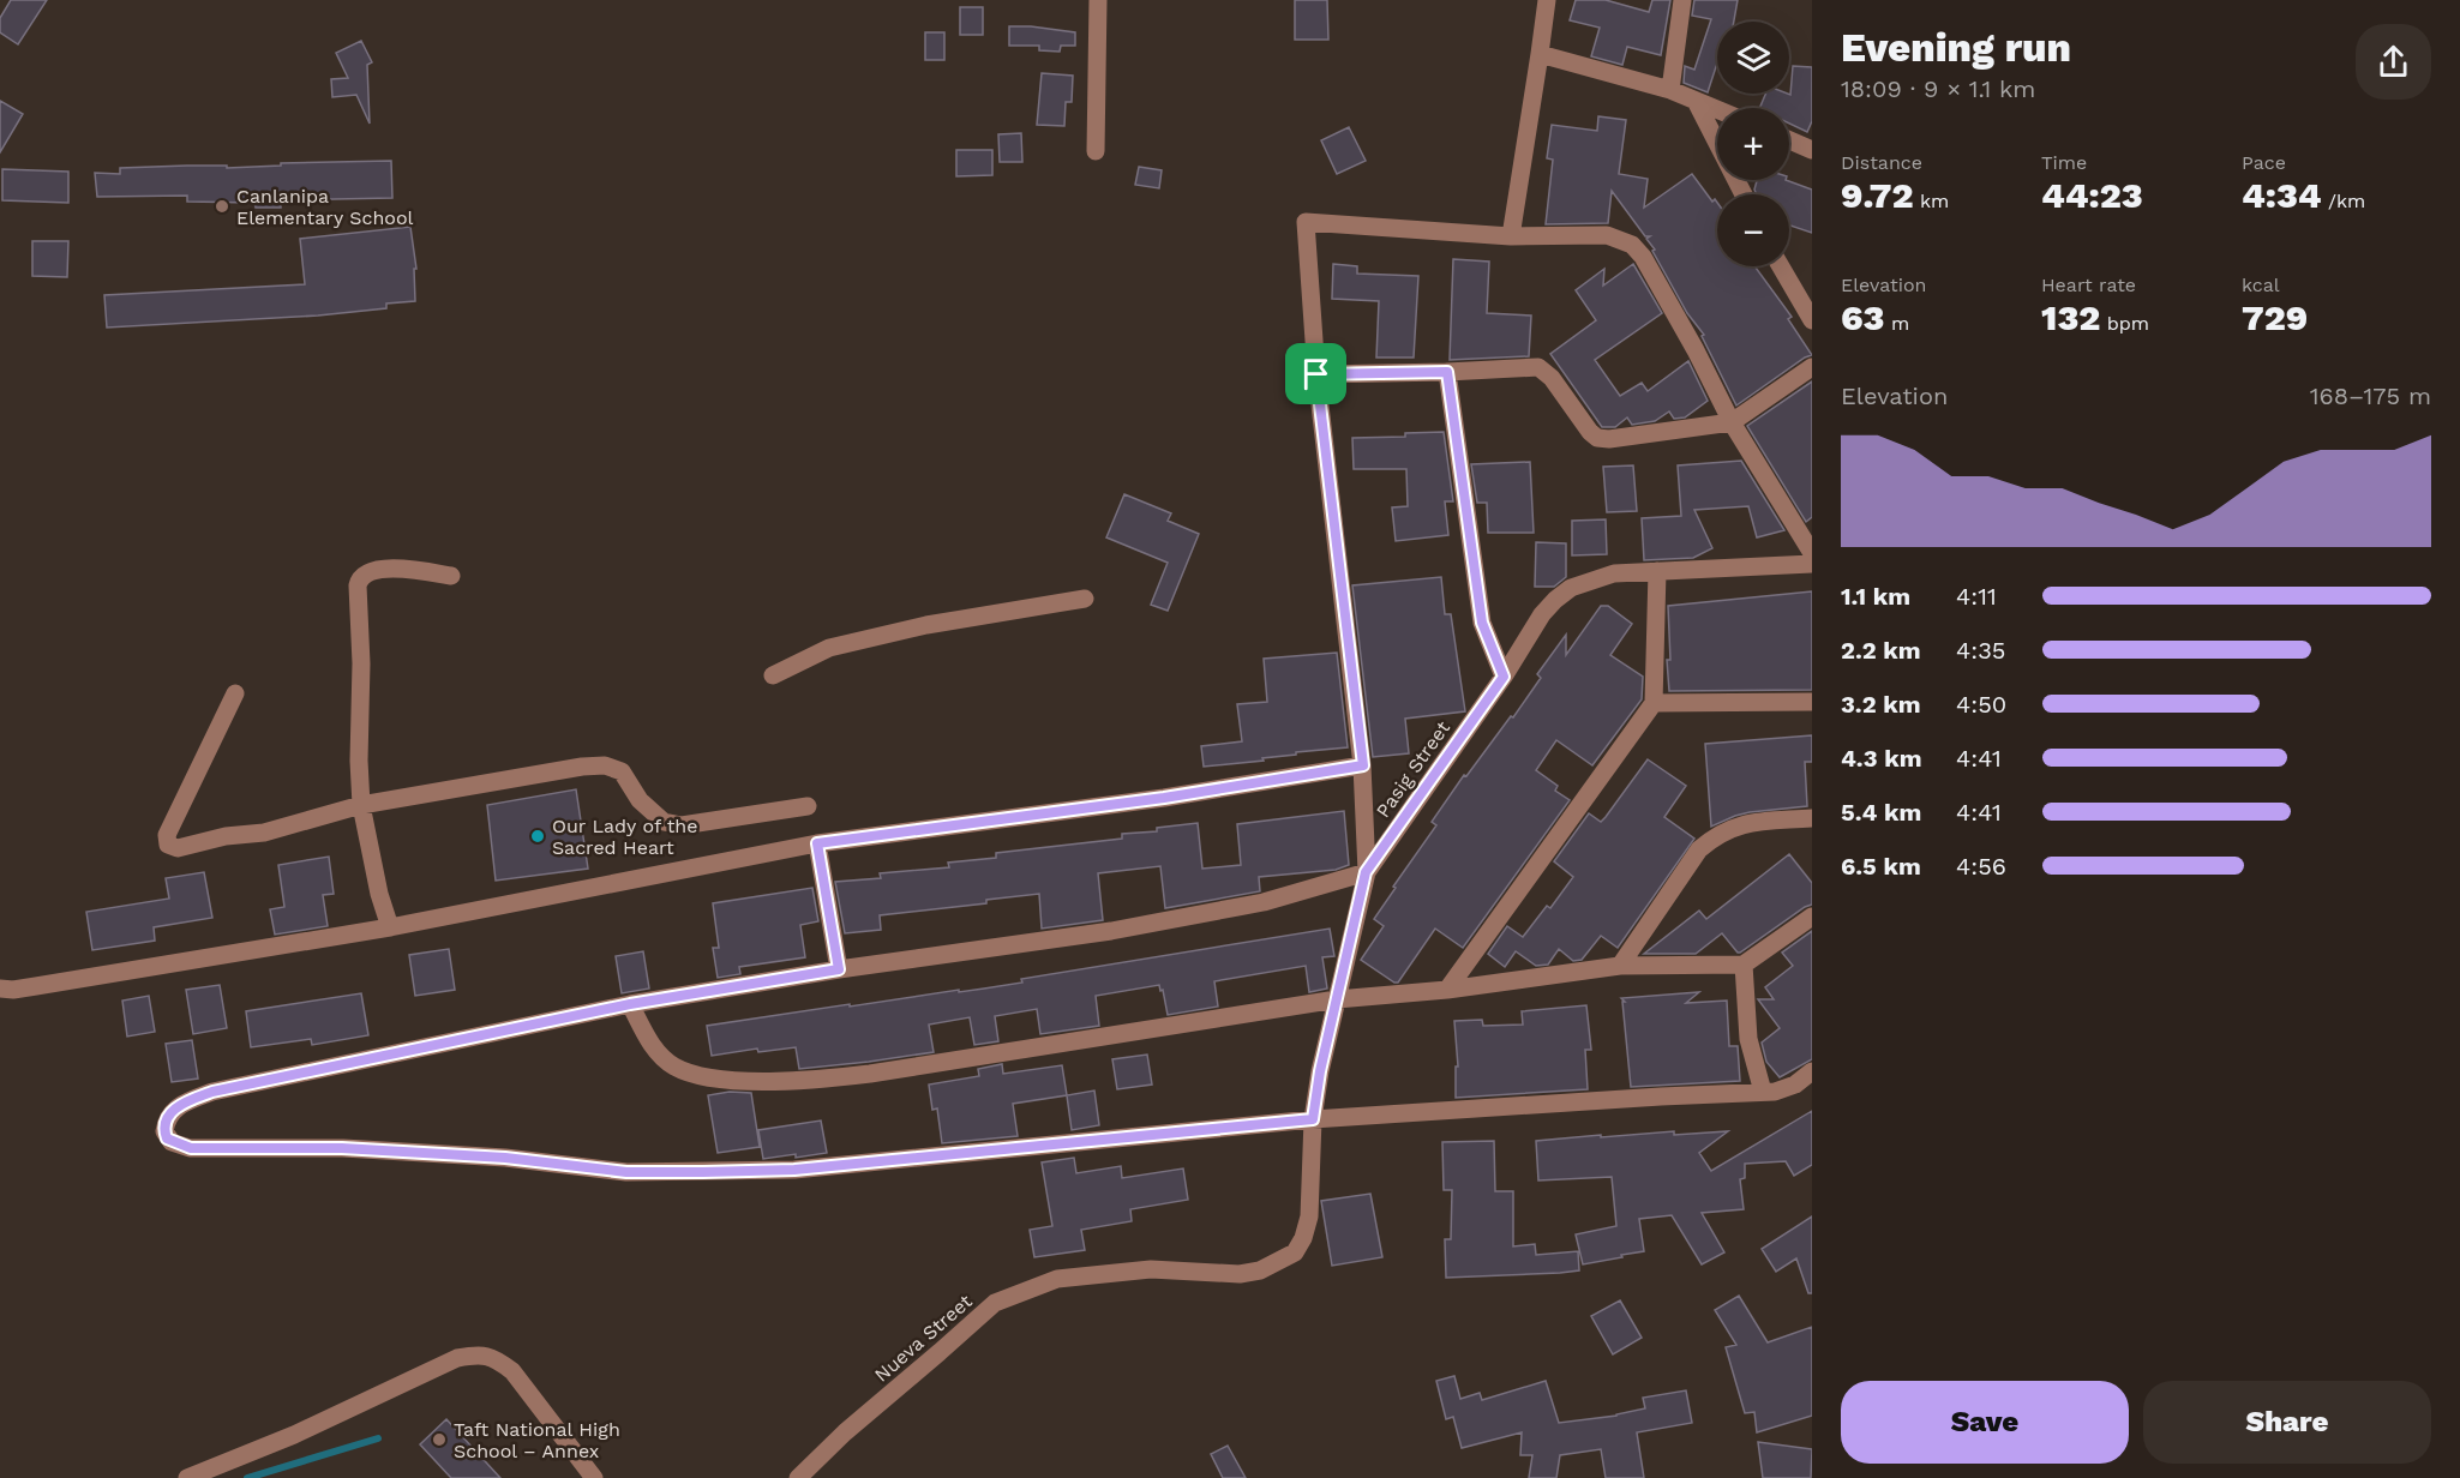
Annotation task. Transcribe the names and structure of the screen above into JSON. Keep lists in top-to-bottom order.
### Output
{
  "streets": {
    "street": ["Pasig Street", "Nueva Street"]
  },
  "crossings": [
    ["Pasig Street", "Nueva Street"]
  ],
  "places": ["Canlanipa Elementary School", "Our Lady of the Sacred Heart", "Taft National High School – Annex"],
  "page": {
    "heading": ["Evening run", "18:09 · 9 × 1.1 km"],
    "map_buttons": ["+", "−"],
    "stats": [
      ["Distance", "9.72 km"],
      ["Time", "44:23"],
      ["Pace", "4:34 /km"],
      ["Elevation", "63 m"],
      ["Heart rate", "132 bpm"],
      ["kcal", "729"]
    ],
    "chart": ["Elevation", "168–175 m"],
    "list": [
      {
        "name": "1.1 km",
        "note": "4:11"
      },
      {
        "name": "2.2 km",
        "note": "4:35"
      },
      {
        "name": "3.2 km",
        "note": "4:50"
      },
      {
        "name": "4.3 km",
        "note": "4:41"
      },
      {
        "name": "5.4 km",
        "note": "4:41"
      },
      {
        "name": "6.5 km",
        "note": "4:56"
      }
    ],
    "buttons": ["Save", "Share"]
  }
}
